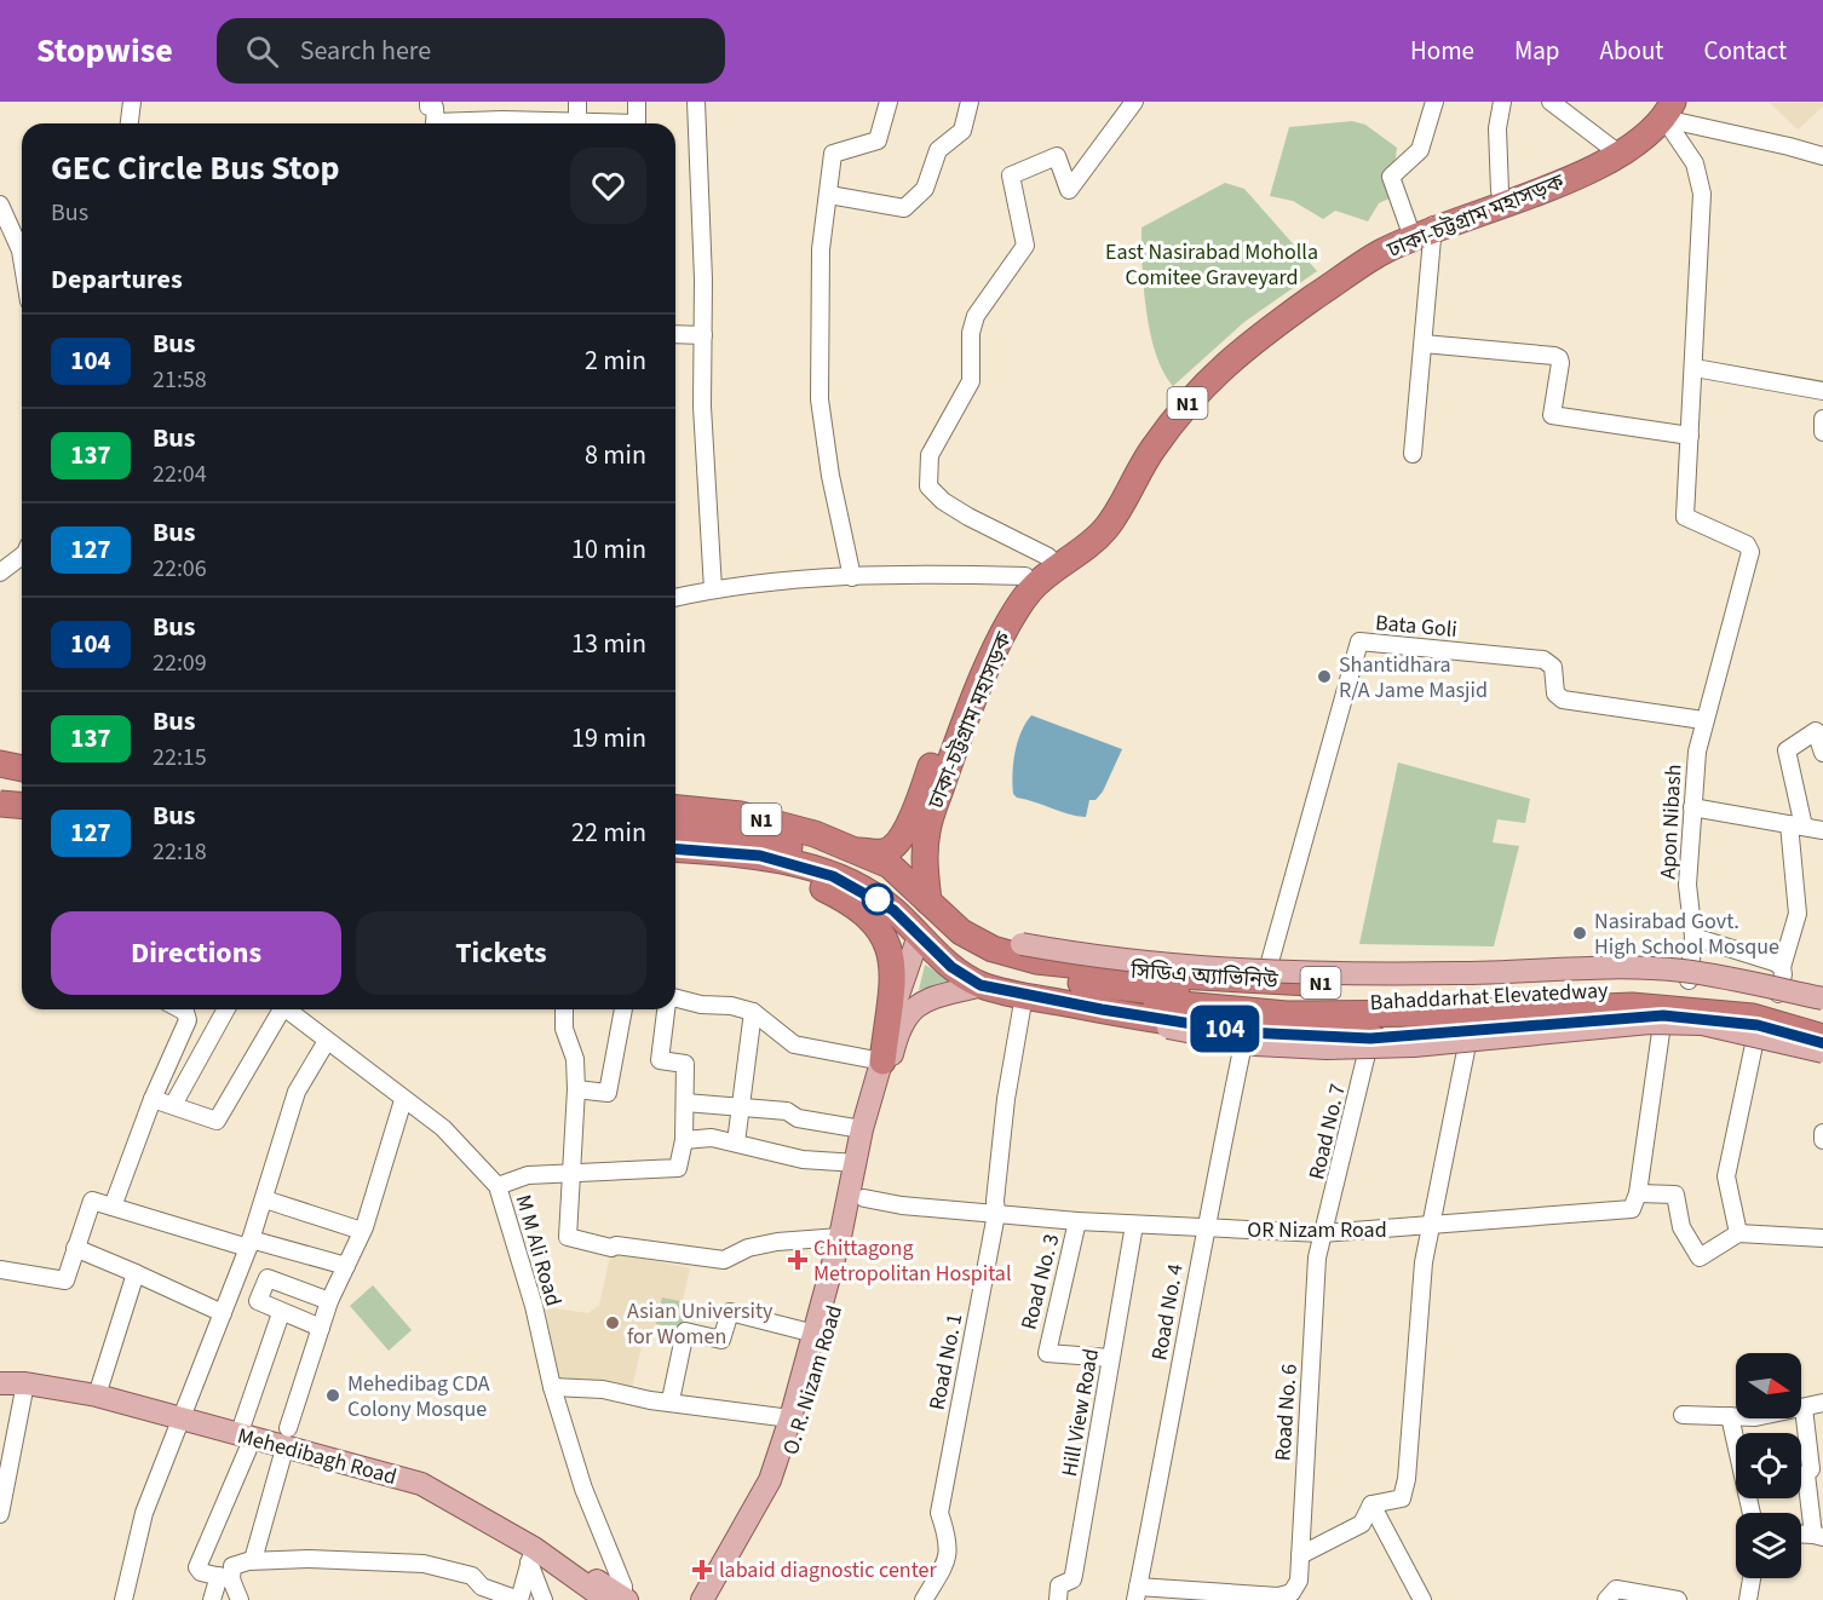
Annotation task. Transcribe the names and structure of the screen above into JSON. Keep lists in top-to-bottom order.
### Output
{
  "streets": {
    "highway": [
      "ঢাকা-চট্টগ্রাম মহাসড়ক",
      "N1",
      "সিডিএ অ্যাভিনিউ",
      "Bahaddarhat Elevatedway"
    ],
    "main road": ["O. R. Nizam Road", "Mehedibagh Road"],
    "street": [
      "Bata Goli",
      "Apon Nibash",
      "Road No. 7",
      "OR Nizam Road",
      "M M Ali Road",
      "Road No. 3",
      "Road No. 4",
      "Road No. 1",
      "Hill View Road",
      "Road No. 6"
    ]
  },
  "crossings": [
    ["ঢাকা-চট্টগ্রাম মহাসড়ক", "সিডিএ অ্যাভিনিউ"],
    ["Bata Goli", "Apon Nibash"],
    ["Bata Goli", "সিডিএ অ্যাভিনিউ"],
    ["Apon Nibash", "সিডিএ অ্যাভিনিউ"],
    ["সিডিএ অ্যাভিনিউ", "Road No. 7"],
    ["সিডিএ অ্যাভিনিউ", "Road No. 4"],
    ["সিডিএ অ্যাভিনিউ", "Road No. 1"],
    ["সিডিএ অ্যাভিনিউ", "O. R. Nizam Road"],
    ["Road No. 7", "OR Nizam Road"],
    ["Road No. 7", "Road No. 6"],
    ["OR Nizam Road", "Road No. 3"],
    ["OR Nizam Road", "Road No. 4"],
    ["OR Nizam Road", "Road No. 1"],
    ["OR Nizam Road", "O. R. Nizam Road"],
    ["OR Nizam Road", "Hill View Road"],
    ["OR Nizam Road", "Road No. 6"],
    ["M M Ali Road", "Mehedibagh Road"],
    ["Road No. 3", "Hill View Road"],
    ["Road No. 4", "Road No. 6"]
  ],
  "parks": ["East Nasirabad Moholla Comitee Graveyard"],
  "places": {
    "other": [
      "Shantidhara R/A Jame Masjid",
      "Nasirabad Govt. High School Mosque",
      "Asian University for Women",
      "Mehedibag CDA Colony Mosque"
    ],
    "health": ["Chittagong Metropolitan Hospital", "labaid diagnostic center"]
  },
  "lines": ["bus line 104"],
  "north": "right",
  "page": {
    "header": "Stopwise",
    "search": "Search here",
    "nav": [
      "Home",
      "Map",
      "About",
      "Contact"
    ],
    "on_map": "104",
    "heading": [
      ["GEC Circle Bus Stop", "Bus"],
      "Departures"
    ],
    "list": [
      {
        "mark": "104",
        "name": "Bus",
        "note": "21:58",
        "value": "2 min"
      },
      {
        "mark": "137",
        "name": "Bus",
        "note": "22:04",
        "value": "8 min"
      },
      {
        "mark": "127",
        "name": "Bus",
        "note": "22:06",
        "value": "10 min"
      },
      {
        "mark": "104",
        "name": "Bus",
        "note": "22:09",
        "value": "13 min"
      },
      {
        "mark": "137",
        "name": "Bus",
        "note": "22:15",
        "value": "19 min"
      },
      {
        "mark": "127",
        "name": "Bus",
        "note": "22:18",
        "value": "22 min"
      }
    ],
    "buttons": ["Directions", "Tickets"]
  }
}
